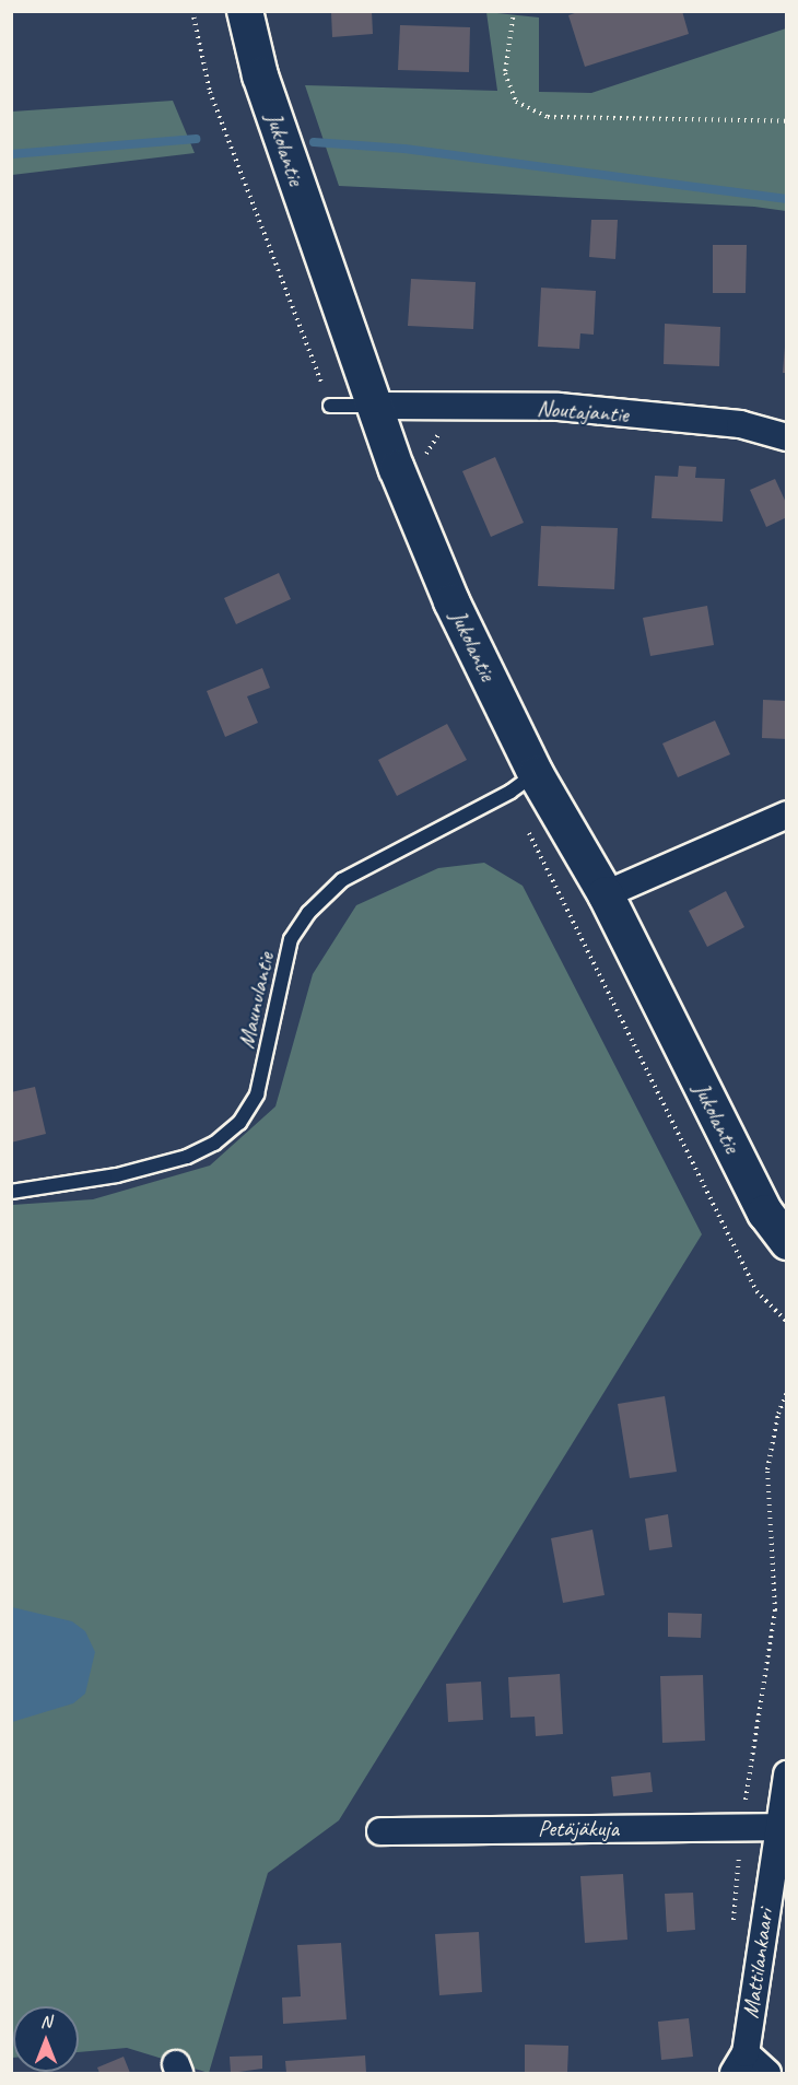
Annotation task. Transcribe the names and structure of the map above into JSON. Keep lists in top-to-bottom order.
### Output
{
  "streets": {
    "street": [
      "Jukolantie",
      "Noutajantie",
      "Petäjäkuja",
      "Mattilankaari"
    ],
    "lane": ["Maunulantie"]
  },
  "crossings": [
    ["Jukolantie", "Noutajantie"],
    ["Jukolantie", "Maunulantie"],
    ["Petäjäkuja", "Mattilankaari"]
  ],
  "north": "top"
}
